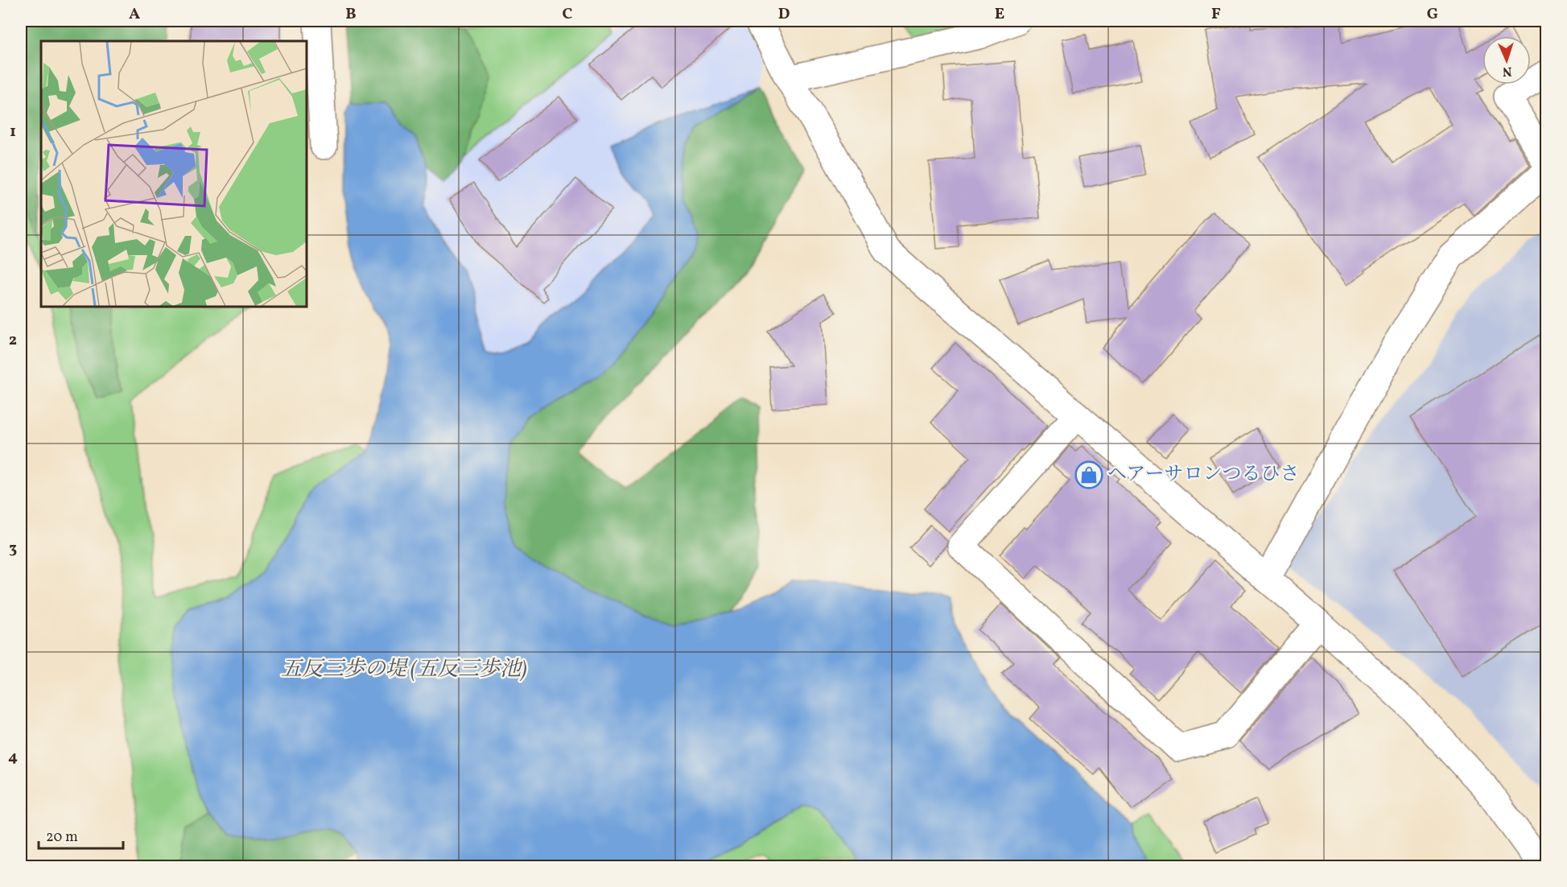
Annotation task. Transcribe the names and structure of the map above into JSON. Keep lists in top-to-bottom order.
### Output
{
  "water": ["五反三歩の堤 (五反三歩池)"],
  "places": {
    "shop": ["ヘアーサロンつるひさ"]
  },
  "scale_bar": "20 m",
  "north": "bottom",
  "grid": {
    "columns": [
      "A",
      "B",
      "C",
      "D",
      "E",
      "F",
      "G"
    ],
    "rows": [
      "1",
      "2",
      "3",
      "4"
    ]
  }
}
